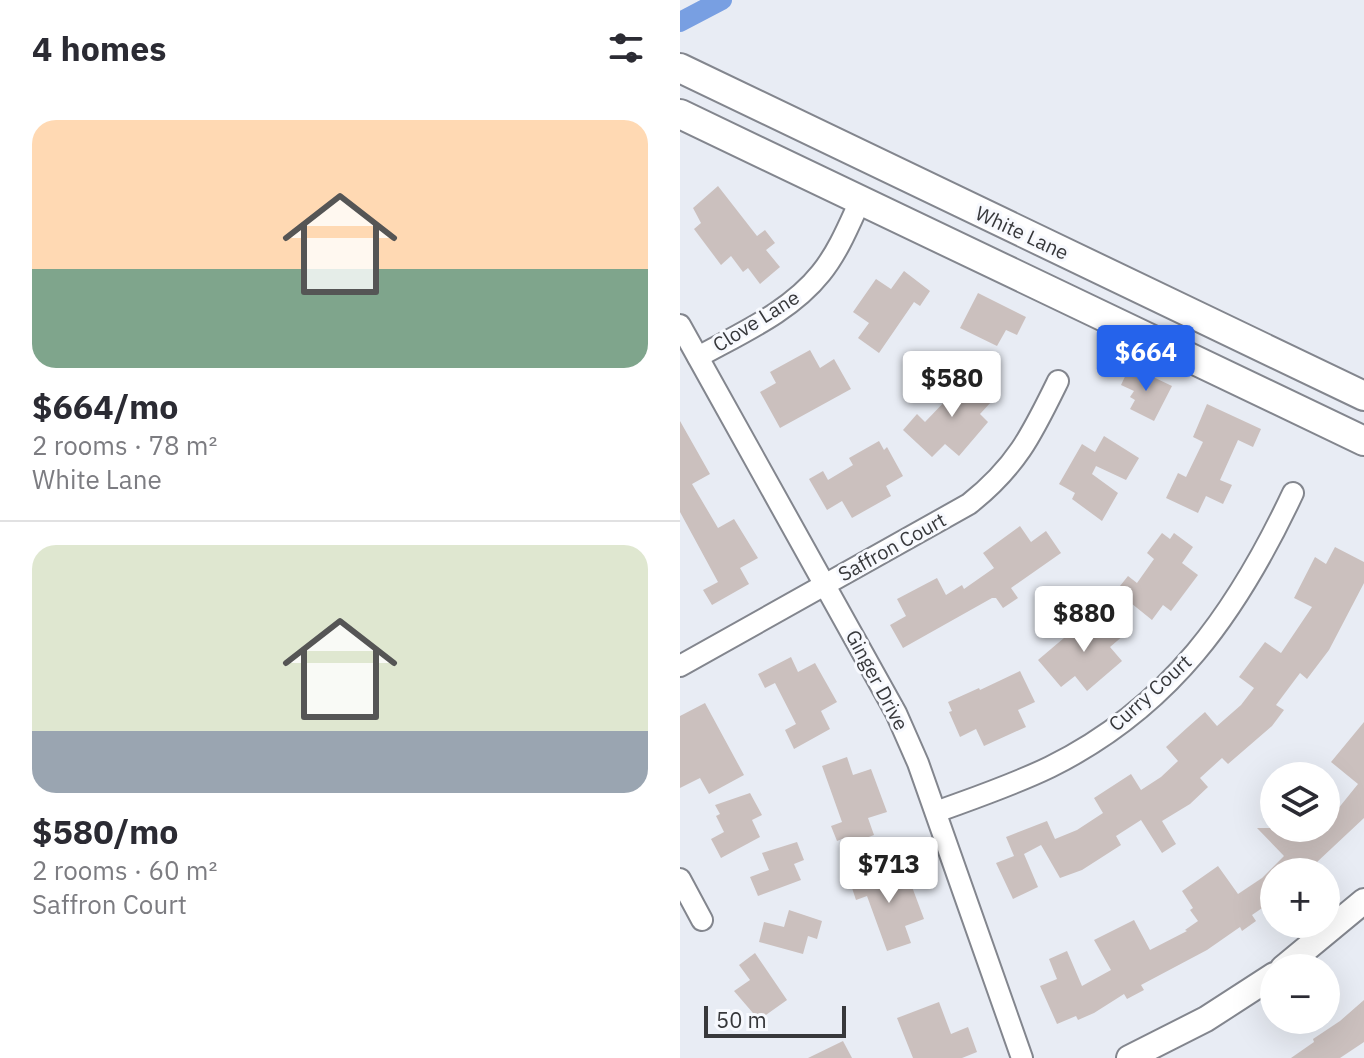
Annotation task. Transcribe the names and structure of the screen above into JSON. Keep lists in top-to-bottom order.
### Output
{
  "streets": {
    "main road": ["White Lane"],
    "street": [
      "Clove Lane",
      "Saffron Court",
      "Ginger Drive",
      "Curry Court"
    ]
  },
  "crossings": [
    ["White Lane", "Clove Lane"],
    ["Clove Lane", "Ginger Drive"],
    ["Saffron Court", "Ginger Drive"],
    ["Ginger Drive", "Curry Court"]
  ],
  "scale_bar": "50 m",
  "page": {
    "heading": "4 homes",
    "list": [
      {
        "name": "$664/mo",
        "note": "2 rooms · 78 m² · White Lane"
      },
      {
        "name": "$580/mo",
        "note": "2 rooms · 60 m² · Saffron Court"
      }
    ],
    "price": [
      "$664",
      "$580",
      "$880",
      "$713"
    ],
    "map_buttons": ["+", "−"],
    "scale": "50 m"
  }
}
